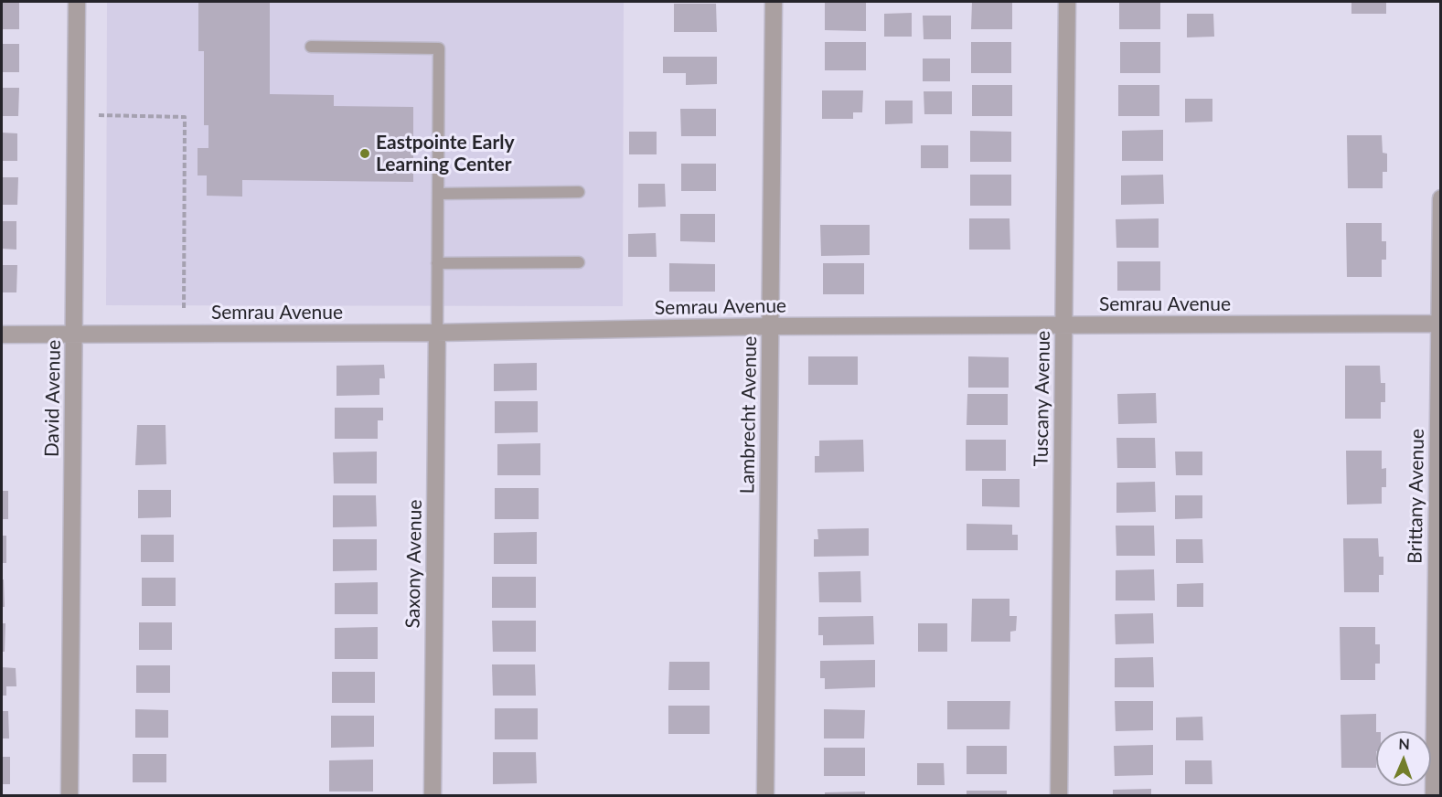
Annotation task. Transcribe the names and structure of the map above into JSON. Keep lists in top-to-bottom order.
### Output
{
  "streets": {
    "street": [
      "Semrau Avenue",
      "David Avenue",
      "Tuscany Avenue",
      "Lambrecht Avenue",
      "Brittany Avenue",
      "Saxony Avenue"
    ]
  },
  "crossings": [
    ["Semrau Avenue", "David Avenue"],
    ["Semrau Avenue", "Tuscany Avenue"],
    ["Semrau Avenue", "Lambrecht Avenue"],
    ["Semrau Avenue", "Brittany Avenue"],
    ["Semrau Avenue", "Saxony Avenue"]
  ],
  "places": ["Eastpointe Early Learning Center"],
  "north": "top"
}
